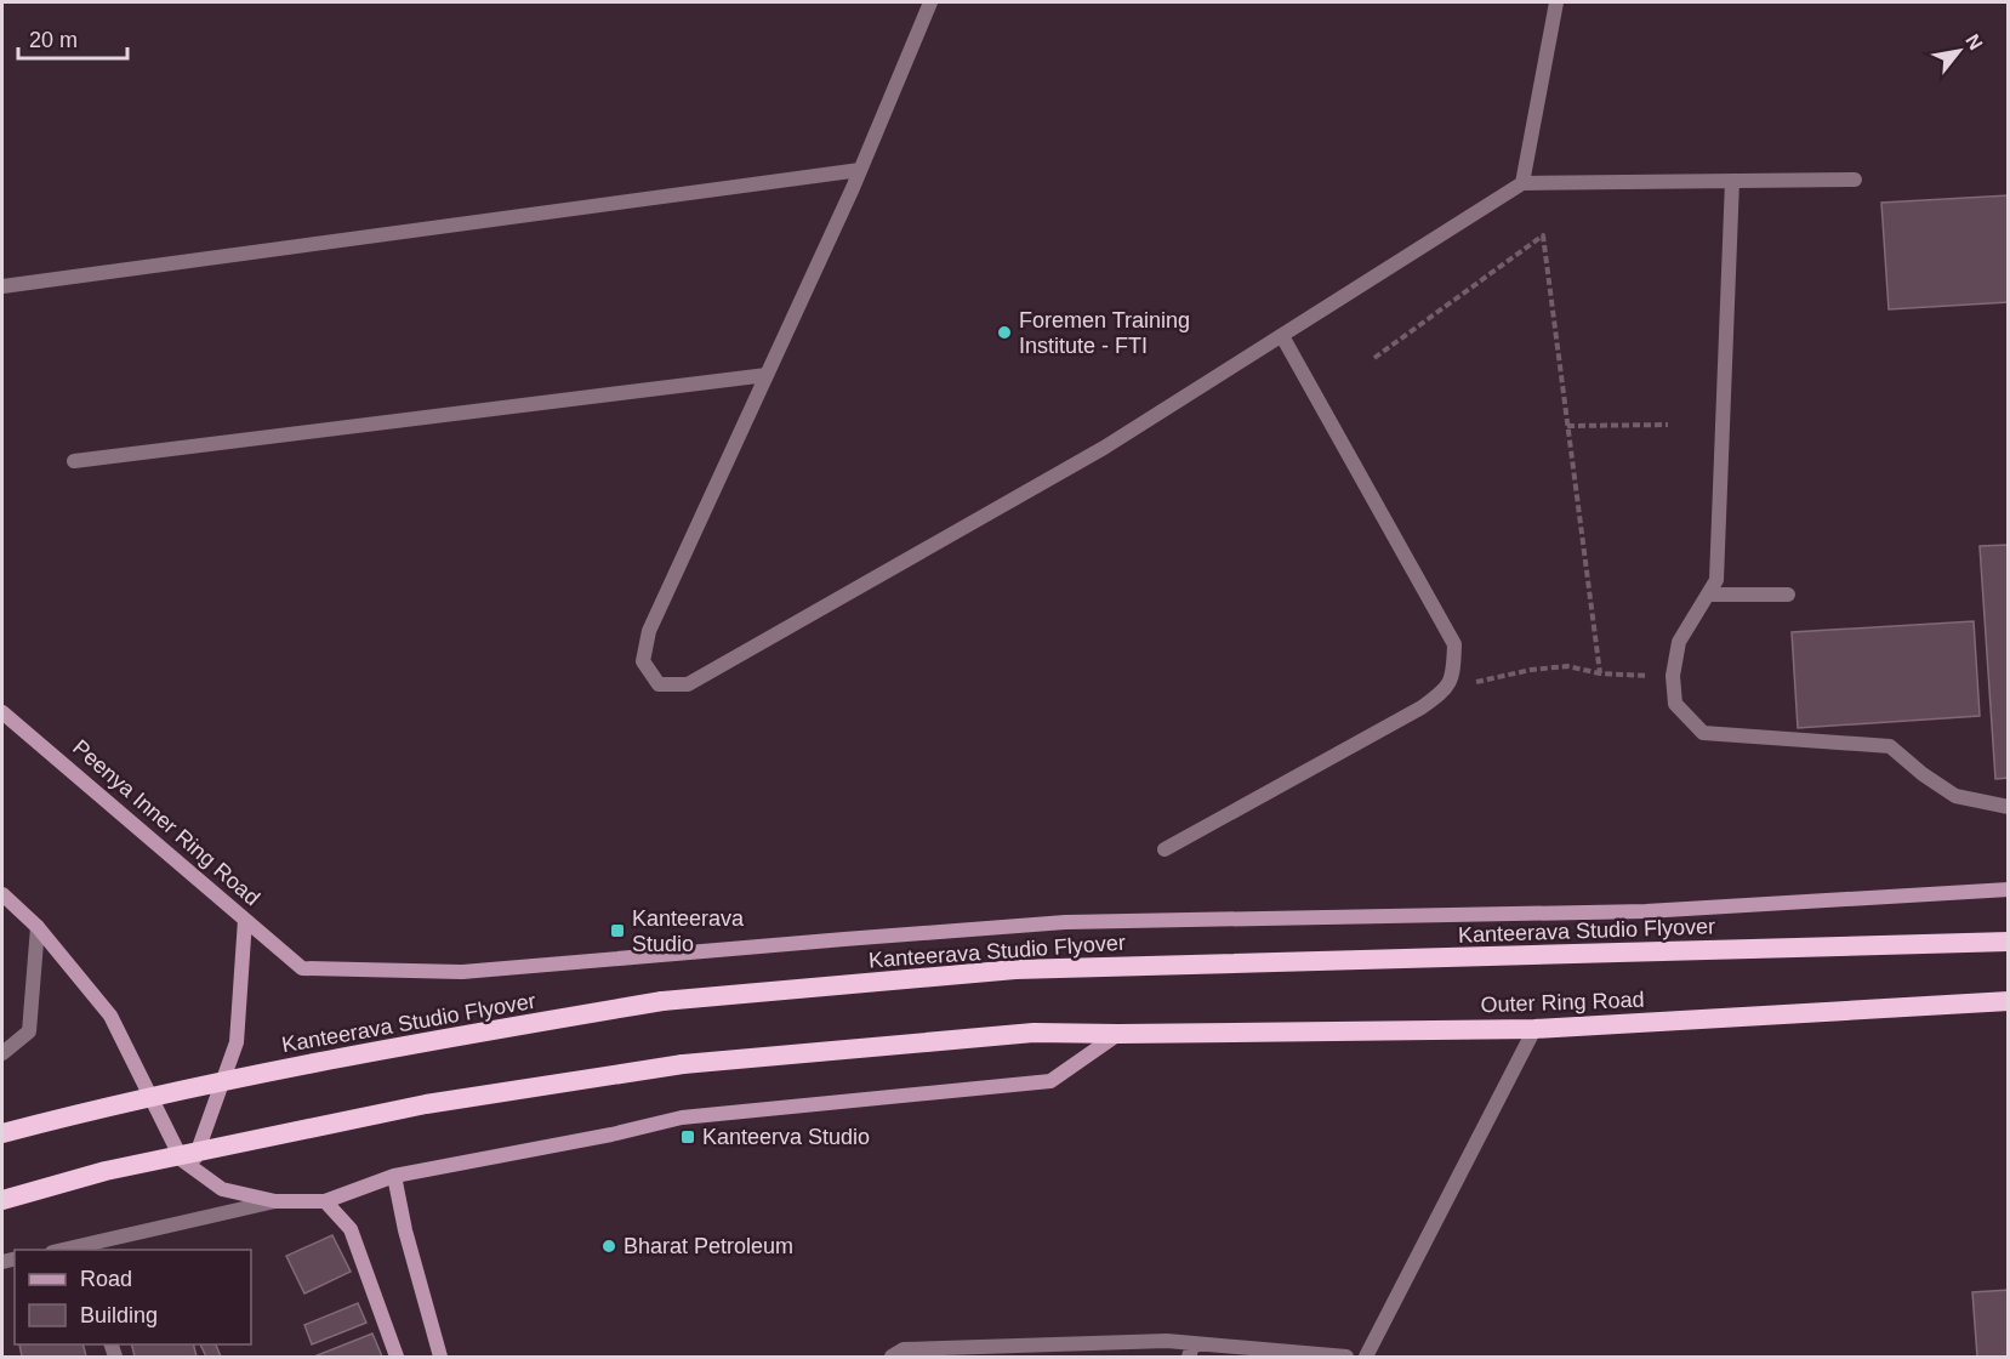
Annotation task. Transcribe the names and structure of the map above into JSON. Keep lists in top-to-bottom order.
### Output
{
  "streets": {
    "highway": ["Kanteerava Studio Flyover", "Outer Ring Road"],
    "main road": ["Peenya Inner Ring Road"]
  },
  "places": {
    "other": ["Foremen Training Institute - FTI", "Bharat Petroleum"],
    "transit": ["Kanteerava Studio", "Kanteerva Studio"]
  },
  "legend": ["Road", "Building"],
  "scale_bar": "20 m",
  "north": "top right"
}
